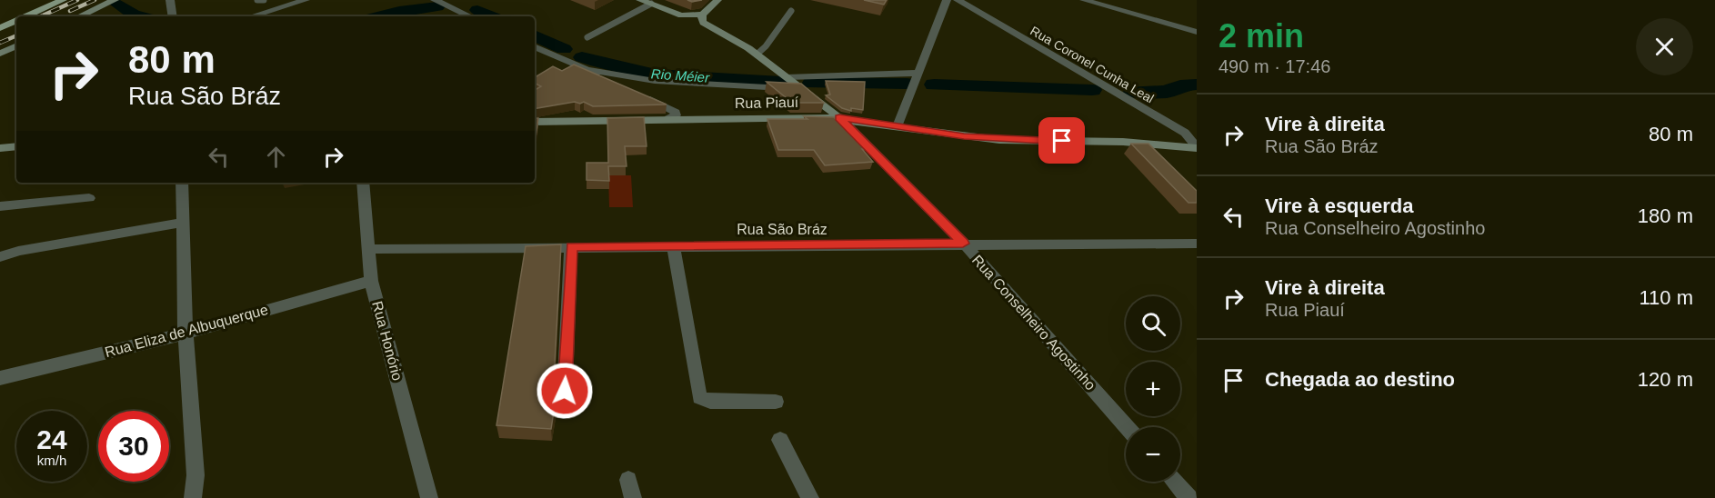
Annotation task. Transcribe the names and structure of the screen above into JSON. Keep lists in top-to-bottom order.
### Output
{
  "streets": {
    "street": [
      "Rua Coronel Cunha Leal",
      "Rua Piauí",
      "Rua São Bráz",
      "Rua Conselheiro Agostinho",
      "Rua Eliza de Albuquerque",
      "Rua Honório"
    ]
  },
  "crossings": [
    ["Rua Coronel Cunha Leal", "Rua Piauí"],
    ["Rua Piauí", "Rua Conselheiro Agostinho"],
    ["Rua São Bráz", "Rua Conselheiro Agostinho"],
    ["Rua São Bráz", "Rua Honório"],
    ["Rua Eliza de Albuquerque", "Rua Honório"]
  ],
  "water": ["Rio Méier"],
  "page": {
    "heading": ["2 min", "490 m · 17:46"],
    "turn": ["80 m", "Rua São Bráz"],
    "list": [
      {
        "name": "Vire à direita",
        "note": "Rua São Bráz",
        "value": "80 m"
      },
      {
        "name": "Vire à esquerda",
        "note": "Rua Conselheiro Agostinho",
        "value": "180 m"
      },
      {
        "name": "Vire à direita",
        "note": "Rua Piauí",
        "value": "110 m"
      },
      {
        "name": "Chegada ao destino",
        "value": "120 m"
      }
    ],
    "map_buttons": ["+", "−"],
    "speed": "24 km/h",
    "limit": "30"
  }
}
